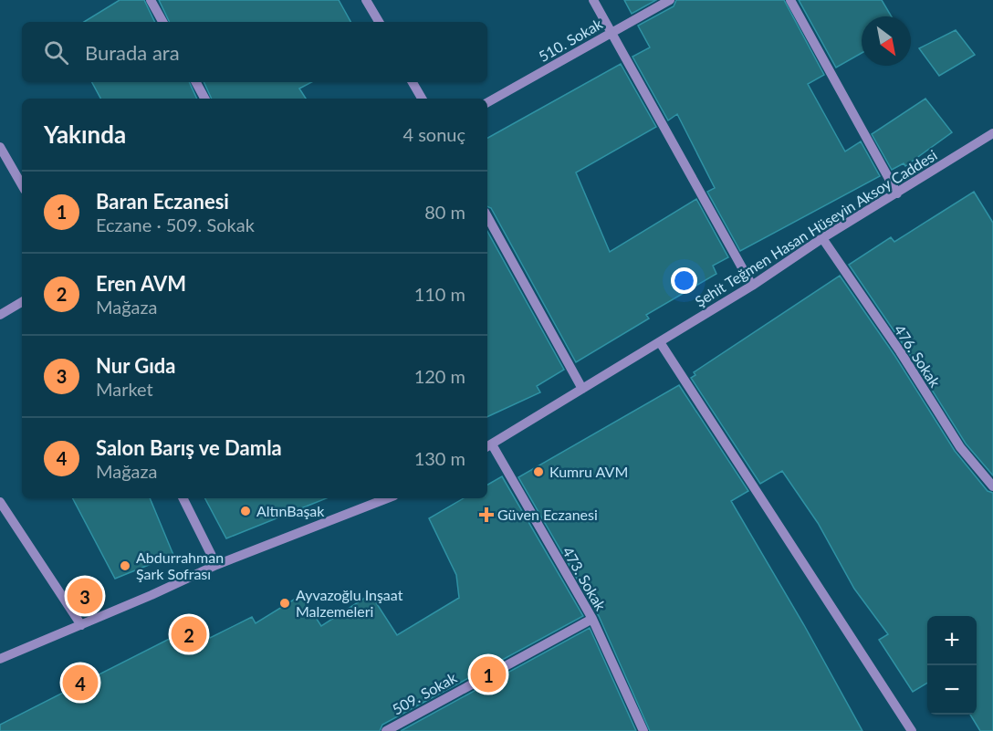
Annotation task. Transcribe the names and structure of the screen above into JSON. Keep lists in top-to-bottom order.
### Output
{
  "streets": {
    "street": [
      "510. Sokak",
      "Şehit Teğmen Hasan Hüseyin Aksoy Caddesi",
      "476. Sokak",
      "473. Sokak",
      "509. Sokak"
    ]
  },
  "crossings": [
    ["Şehit Teğmen Hasan Hüseyin Aksoy Caddesi", "476. Sokak"],
    ["Şehit Teğmen Hasan Hüseyin Aksoy Caddesi", "473. Sokak"],
    ["473. Sokak", "509. Sokak"]
  ],
  "places": {
    "other": [
      "Kumru AVM",
      "AltınBaşak",
      "Abdurrahman Şark Sofrası",
      "Ayvazoğlu Inşaat Malzemeleri"
    ],
    "health": ["Güven Eczanesi"]
  },
  "north": "bottom right",
  "page": {
    "search": "Burada ara",
    "heading": ["Yakında", "4 sonuç"],
    "list": [
      {
        "mark": "1",
        "name": "Baran Eczanesi",
        "note": "Eczane · 509. Sokak",
        "value": "80 m"
      },
      {
        "mark": "2",
        "name": "Eren AVM",
        "note": "Mağaza",
        "value": "110 m"
      },
      {
        "mark": "3",
        "name": "Nur Gıda",
        "note": "Market",
        "value": "120 m"
      },
      {
        "mark": "4",
        "name": "Salon Barış ve Damla",
        "note": "Mağaza",
        "value": "130 m"
      }
    ],
    "pins": [
      "3",
      "2",
      "1",
      "4"
    ],
    "map_buttons": ["+", "−"]
  }
}
